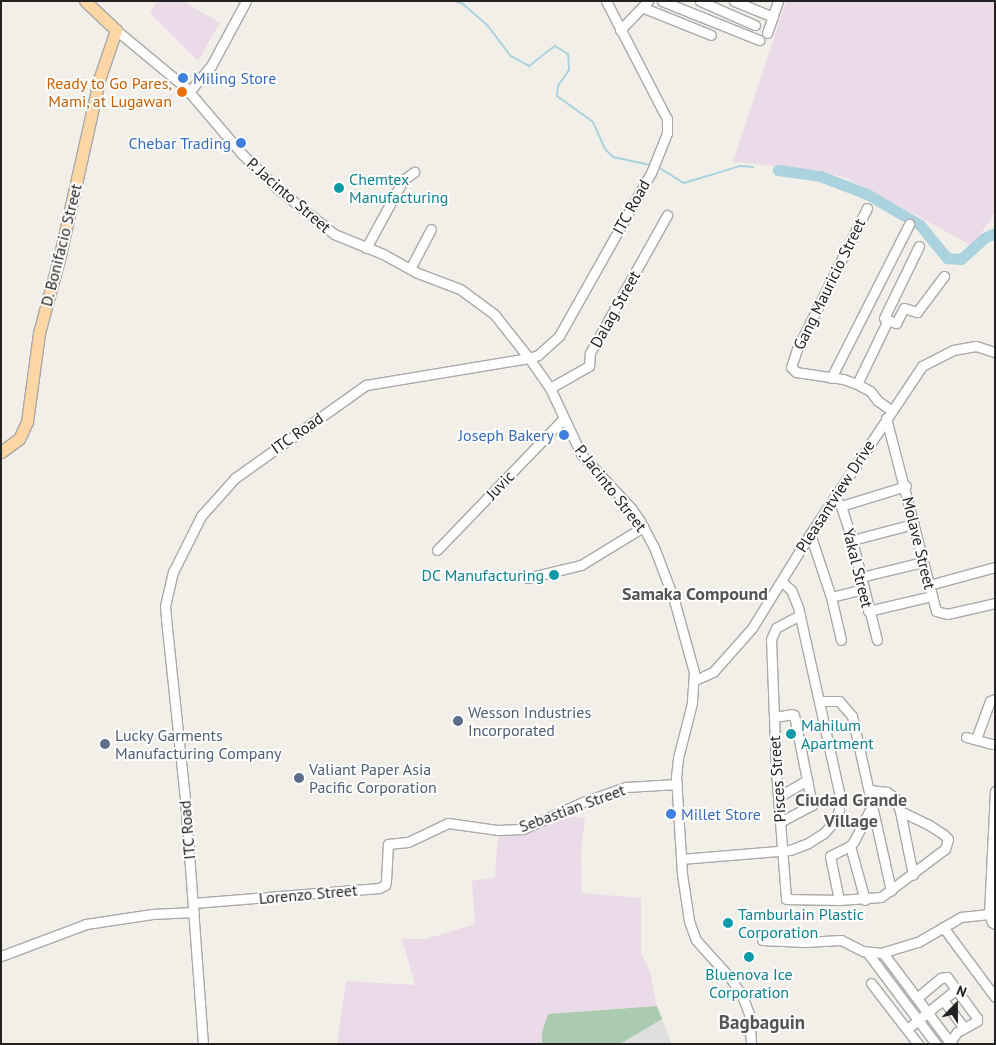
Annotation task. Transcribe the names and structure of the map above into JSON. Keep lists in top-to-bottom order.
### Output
{
  "streets": {
    "main road": ["D. Bonifacio Street"],
    "street": [
      "P. Jacinto Street",
      "ITC Road",
      "Gang Mauricio Street",
      "Dalag Street",
      "Juvic",
      "Pleasantview Drive",
      "Molave Street",
      "Yakal Street",
      "Pisces Street",
      "Sebastian Street",
      "Lorenzo Street"
    ]
  },
  "crossings": [
    ["P. Jacinto Street", "ITC Road"],
    ["P. Jacinto Street", "D. Bonifacio Street"],
    ["P. Jacinto Street", "Dalag Street"],
    ["P. Jacinto Street", "Juvic"],
    ["P. Jacinto Street", "Pleasantview Drive"],
    ["P. Jacinto Street", "Sebastian Street"],
    ["ITC Road", "Lorenzo Street"],
    ["Gang Mauricio Street", "Pleasantview Drive"],
    ["Pleasantview Drive", "Molave Street"],
    ["Pleasantview Drive", "Yakal Street"],
    ["Sebastian Street", "Lorenzo Street"]
  ],
  "districts": ["Samaka Compound", "Ciudad Grande Village", "Bagbaguin"],
  "places": [
    "Miling Store",
    "Ready to Go Pares, Mami, at Lugawan",
    "Chebar Trading",
    "Chemtex Manufacturing",
    "Joseph Bakery",
    "DC Manufacturing",
    "Wesson Industries Incorporated",
    "Mahilum Apartment",
    "Lucky Garments Manufacturing Company",
    "Valiant Paper Asia Pacific Corporation",
    "Millet Store",
    "Tamburlain Plastic Corporation",
    "Bluenova Ice Corporation"
  ],
  "north": "top"
}
